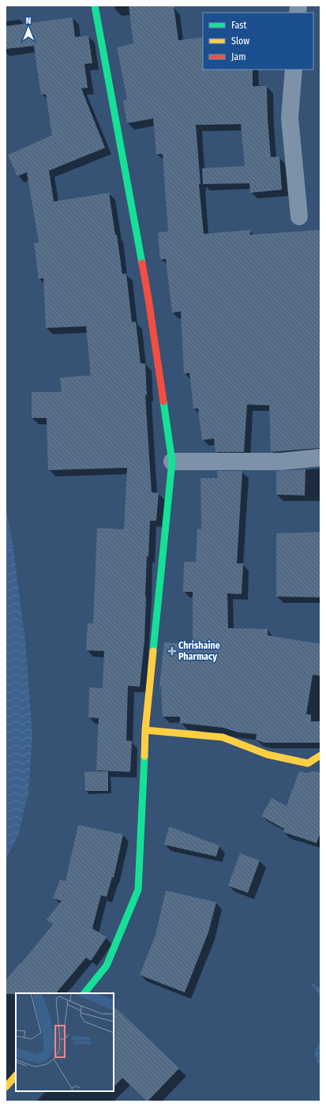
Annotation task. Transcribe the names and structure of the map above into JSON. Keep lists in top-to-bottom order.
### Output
{
  "places": {
    "health": ["Chrishaine Pharmacy"]
  },
  "legend": ["Fast", "Slow", "Jam"],
  "north": "top"
}
